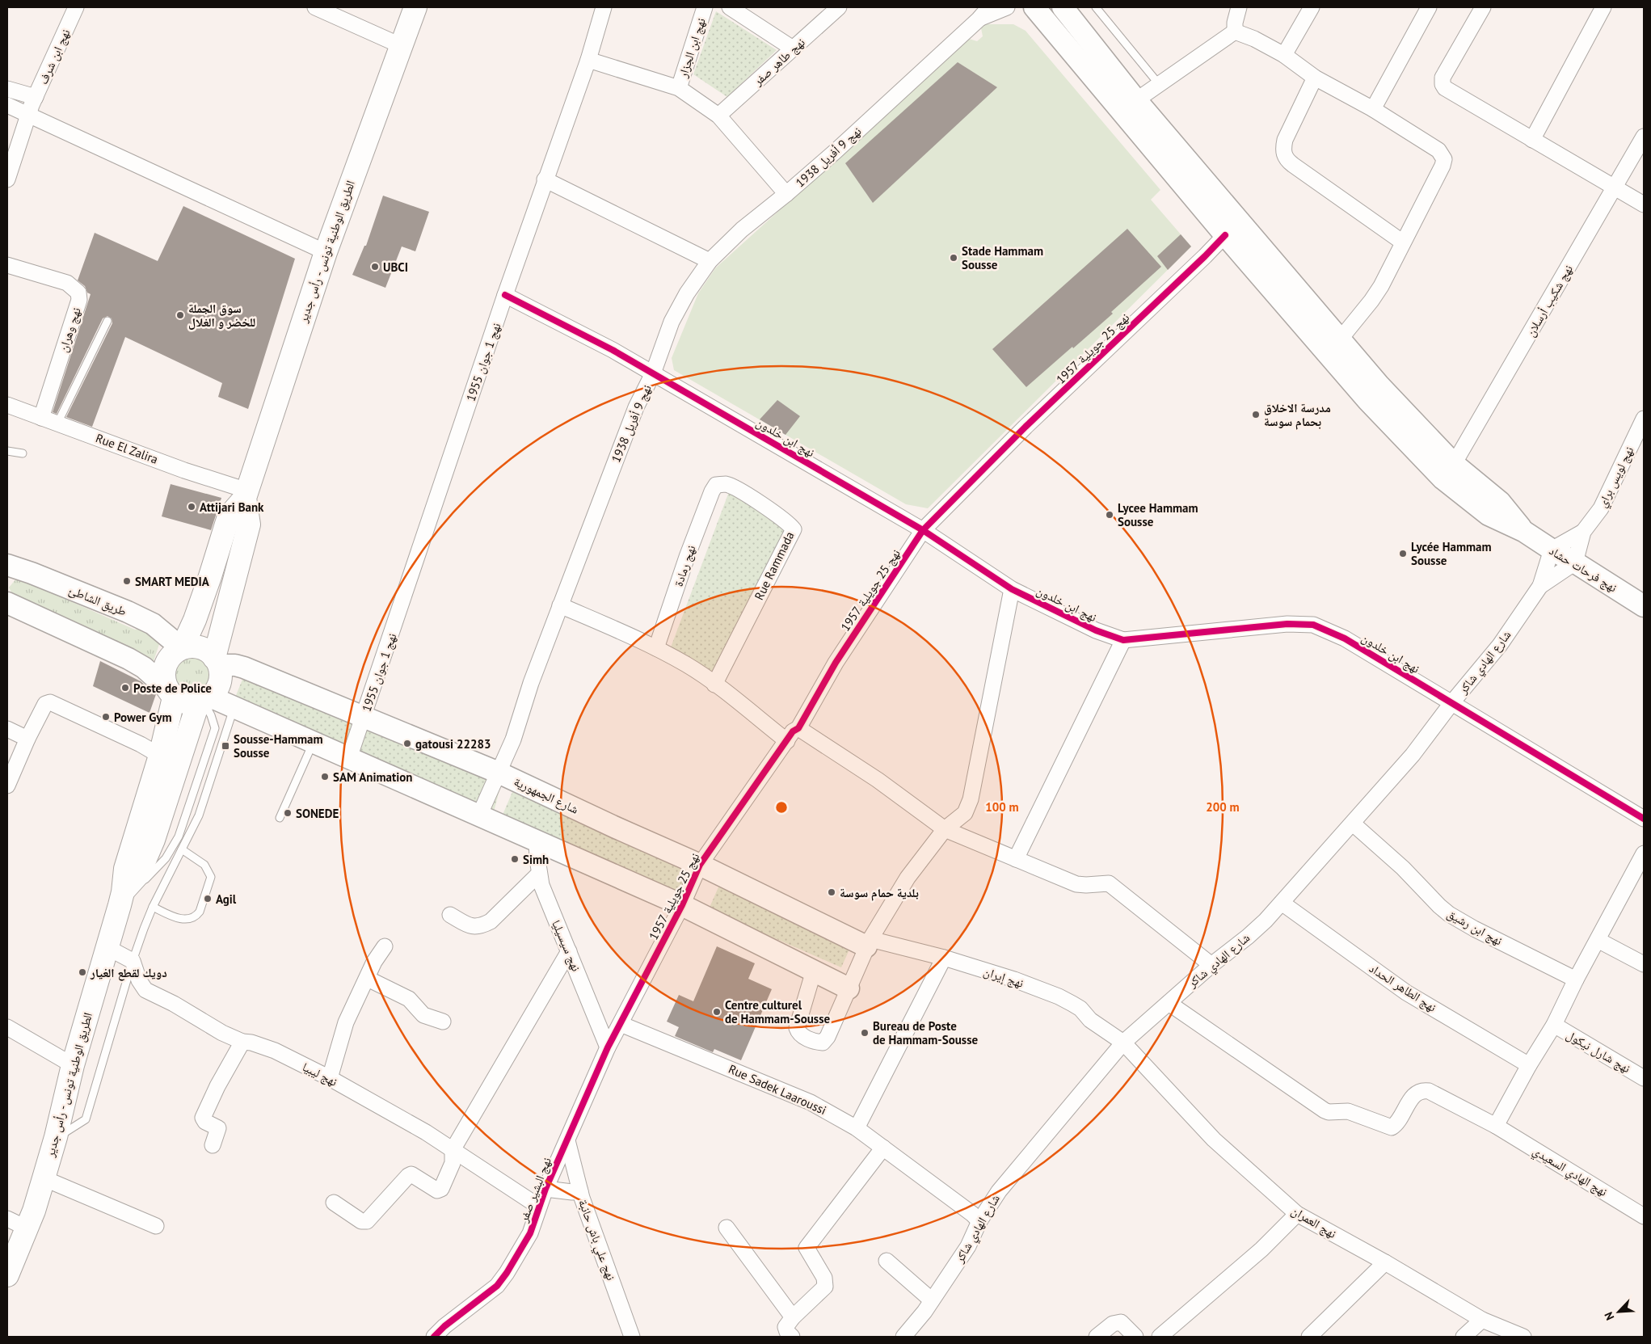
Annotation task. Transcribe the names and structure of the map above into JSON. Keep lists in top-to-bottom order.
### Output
{
  "streets": {
    "main road": ["الطريق الوطنية تونس - رأس جدير"],
    "street": [
      "نهج ابن الجزار",
      "نهج ابن شرف",
      "نهج طاهر صفر",
      "نهج 9 أفريل 1938",
      "نهج شكيب أرسلان",
      "نهج وهران",
      "نهج 25 جويلية 1957",
      "نهج 1 جوان 1955",
      "نهج ابن خلدون",
      "Rue El Zalira",
      "نهج لويس براي",
      "نهج رمادة",
      "Rue Rammada",
      "نهج فرحات حشاد",
      "طريق الشاطئ",
      "شارع الهادي شاكر",
      "شارع الجمهورية",
      "نهج ابن رشيق",
      "نهج سيسيليا",
      "نهج إيران",
      "نهج الطاهر الحداد",
      "نهج شارل نيكول",
      "نهج ليبيا",
      "Rue Sadek Laaroussi",
      "نهج الهادي السعيدي",
      "نهج البشير صفر",
      "نهج العمران",
      "نهج علي باش حانبة"
    ]
  },
  "crossings": [
    ["نهج 9 أفريل 1938", "نهج ابن خلدون"],
    ["نهج 9 أفريل 1938", "شارع الجمهورية"],
    ["الطريق الوطنية تونس - رأس جدير", "Rue El Zalira"],
    ["الطريق الوطنية تونس - رأس جدير", "طريق الشاطئ"],
    ["الطريق الوطنية تونس - رأس جدير", "شارع الجمهورية"],
    ["نهج وهران", "Rue El Zalira"],
    ["نهج 25 جويلية 1957", "نهج ابن خلدون"],
    ["نهج 25 جويلية 1957", "شارع الجمهورية"],
    ["نهج 25 جويلية 1957", "Rue Sadek Laaroussi"],
    ["نهج 25 جويلية 1957", "نهج البشير صفر"],
    ["نهج 1 جوان 1955", "نهج ابن خلدون"],
    ["نهج 1 جوان 1955", "شارع الجمهورية"],
    ["نهج ابن خلدون", "شارع الهادي شاكر"],
    ["نهج رمادة", "Rue Rammada"],
    ["نهج فرحات حشاد", "شارع الهادي شاكر"],
    ["طريق الشاطئ", "شارع الجمهورية"],
    ["شارع الهادي شاكر", "نهج ابن رشيق"],
    ["شارع الهادي شاكر", "نهج إيران"],
    ["شارع الهادي شاكر", "نهج الطاهر الحداد"],
    ["شارع الهادي شاكر", "Rue Sadek Laaroussi"],
    ["شارع الهادي شاكر", "نهج الهادي السعيدي"],
    ["شارع الهادي شاكر", "نهج العمران"],
    ["شارع الجمهورية", "نهج إيران"],
    ["نهج سيسيليا", "نهج البشير صفر"],
    ["نهج إيران", "نهج العمران"],
    ["نهج ليبيا", "نهج البشير صفر"],
    ["Rue Sadek Laaroussi", "نهج البشير صفر"],
    ["نهج البشير صفر", "نهج علي باش حانبة"]
  ],
  "places": {
    "other": [
      "Stade Hammam Sousse",
      "UBCI",
      "سوق الجملة للخضر و الغلال",
      "مدرسة الاخلاق بحمام سوسة",
      "Attijari Bank",
      "Lycee Hammam Sousse",
      "Lycée Hammam Sousse",
      "SMART MEDIA",
      "Poste de Police",
      "Power Gym",
      "gatousi 22283",
      "SAM Animation",
      "SONEDE",
      "Simh",
      "بلدية حمام سوسة",
      "Agil",
      "دويك لقطع الغيار",
      "Centre culturel de Hammam-Sousse",
      "Bureau de Poste de Hammam-Sousse"
    ],
    "transit": ["Sousse-Hammam Sousse"]
  },
  "north": "bottom left",
  "rings": ["100 m", "200 m"]
}
